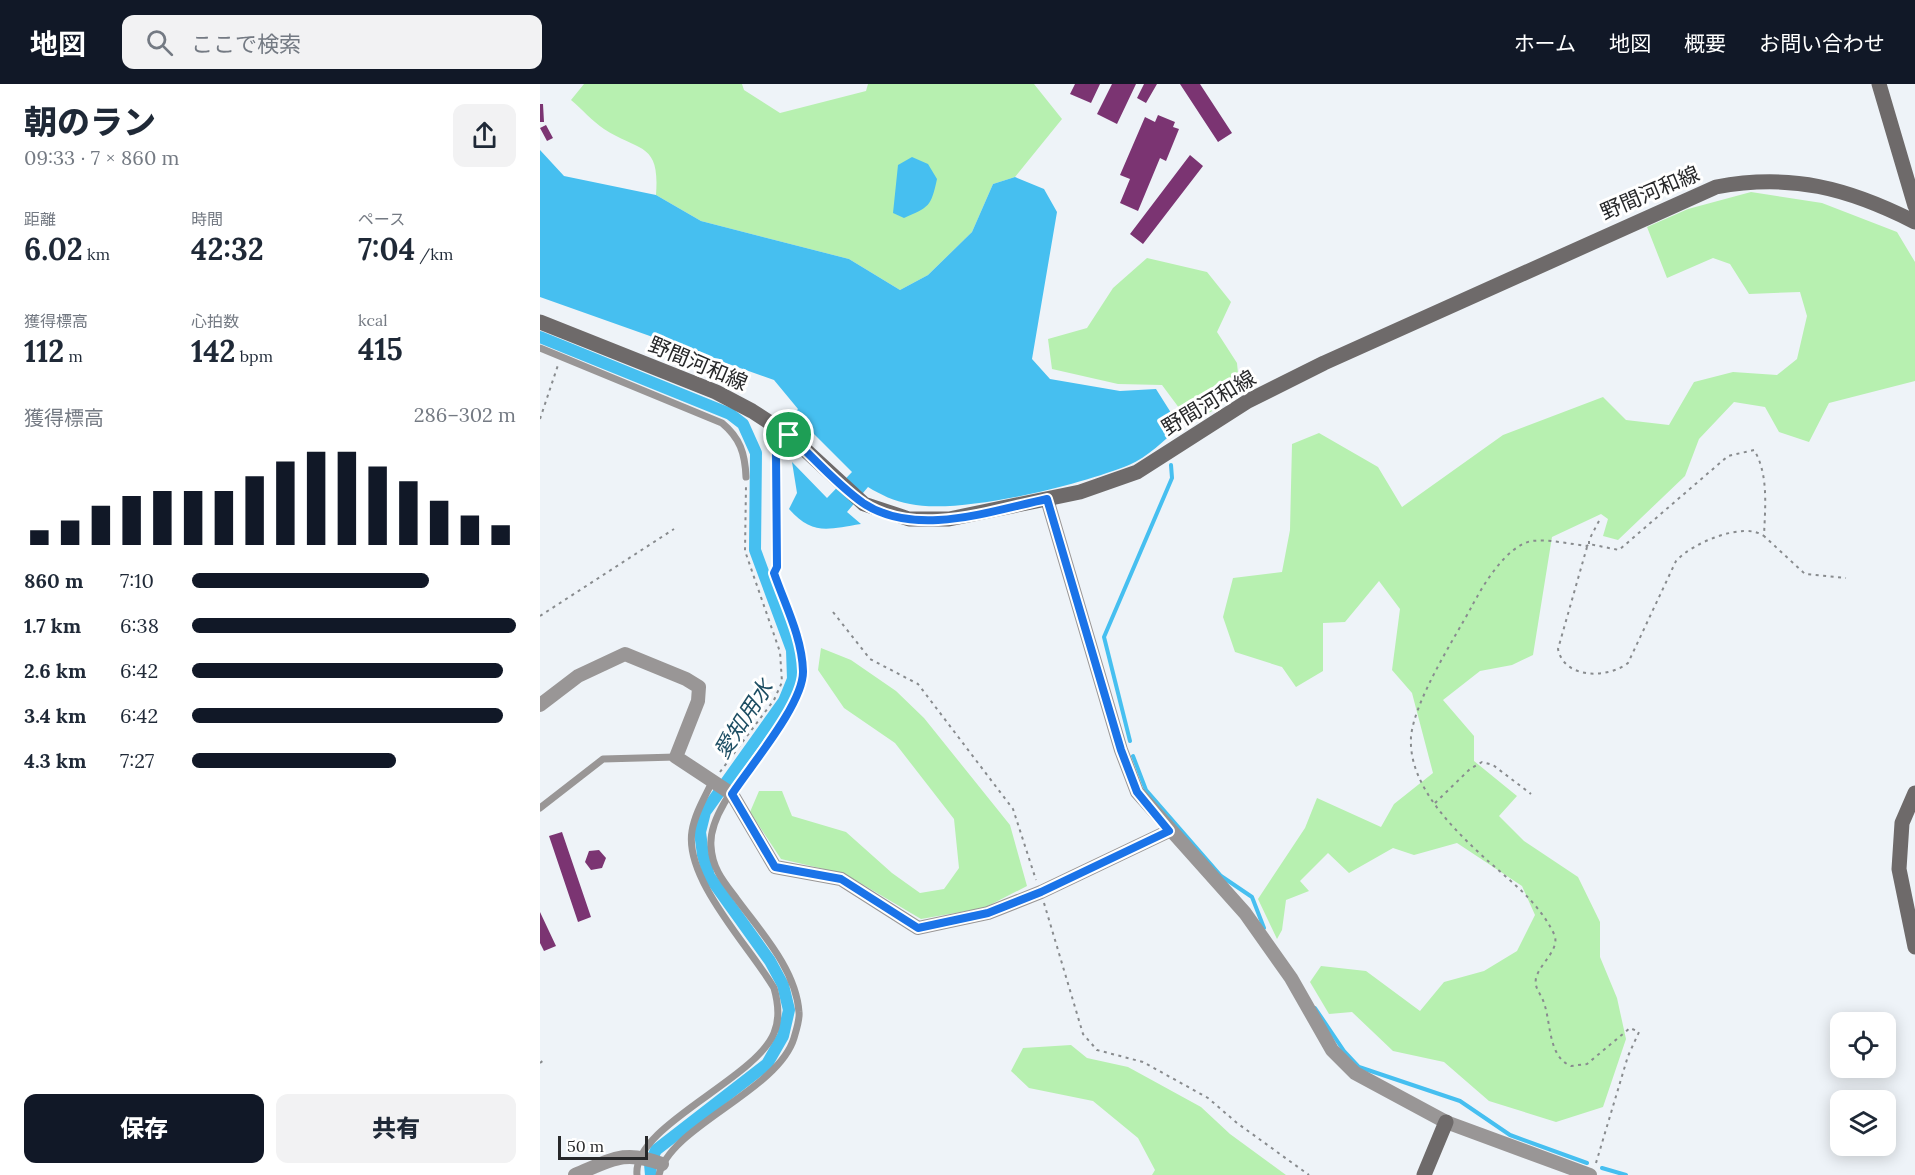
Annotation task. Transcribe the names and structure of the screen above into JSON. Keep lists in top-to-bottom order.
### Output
{
  "streets": {
    "main road": ["野間河和線"]
  },
  "water": ["愛知用水"],
  "scale_bar": "50 m",
  "page": {
    "header": "地図",
    "search": "ここで検索",
    "nav": [
      "ホーム",
      "地図",
      "概要",
      "お問い合わせ"
    ],
    "heading": ["朝のラン", "09:33 · 7 × 860 m"],
    "stats": [
      ["距離", "6.02 km"],
      ["時間", "42:32"],
      ["ペース", "7:04 /km"],
      ["獲得標高", "112 m"],
      ["心拍数", "142 bpm"],
      ["kcal", "415"]
    ],
    "chart": ["獲得標高", "286–302 m"],
    "list": [
      {
        "name": "860 m",
        "note": "7:10"
      },
      {
        "name": "1.7 km",
        "note": "6:38"
      },
      {
        "name": "2.6 km",
        "note": "6:42"
      },
      {
        "name": "3.4 km",
        "note": "6:42"
      },
      {
        "name": "4.3 km",
        "note": "7:27"
      }
    ],
    "buttons": ["保存", "共有"],
    "scale": "50 m"
  }
}
